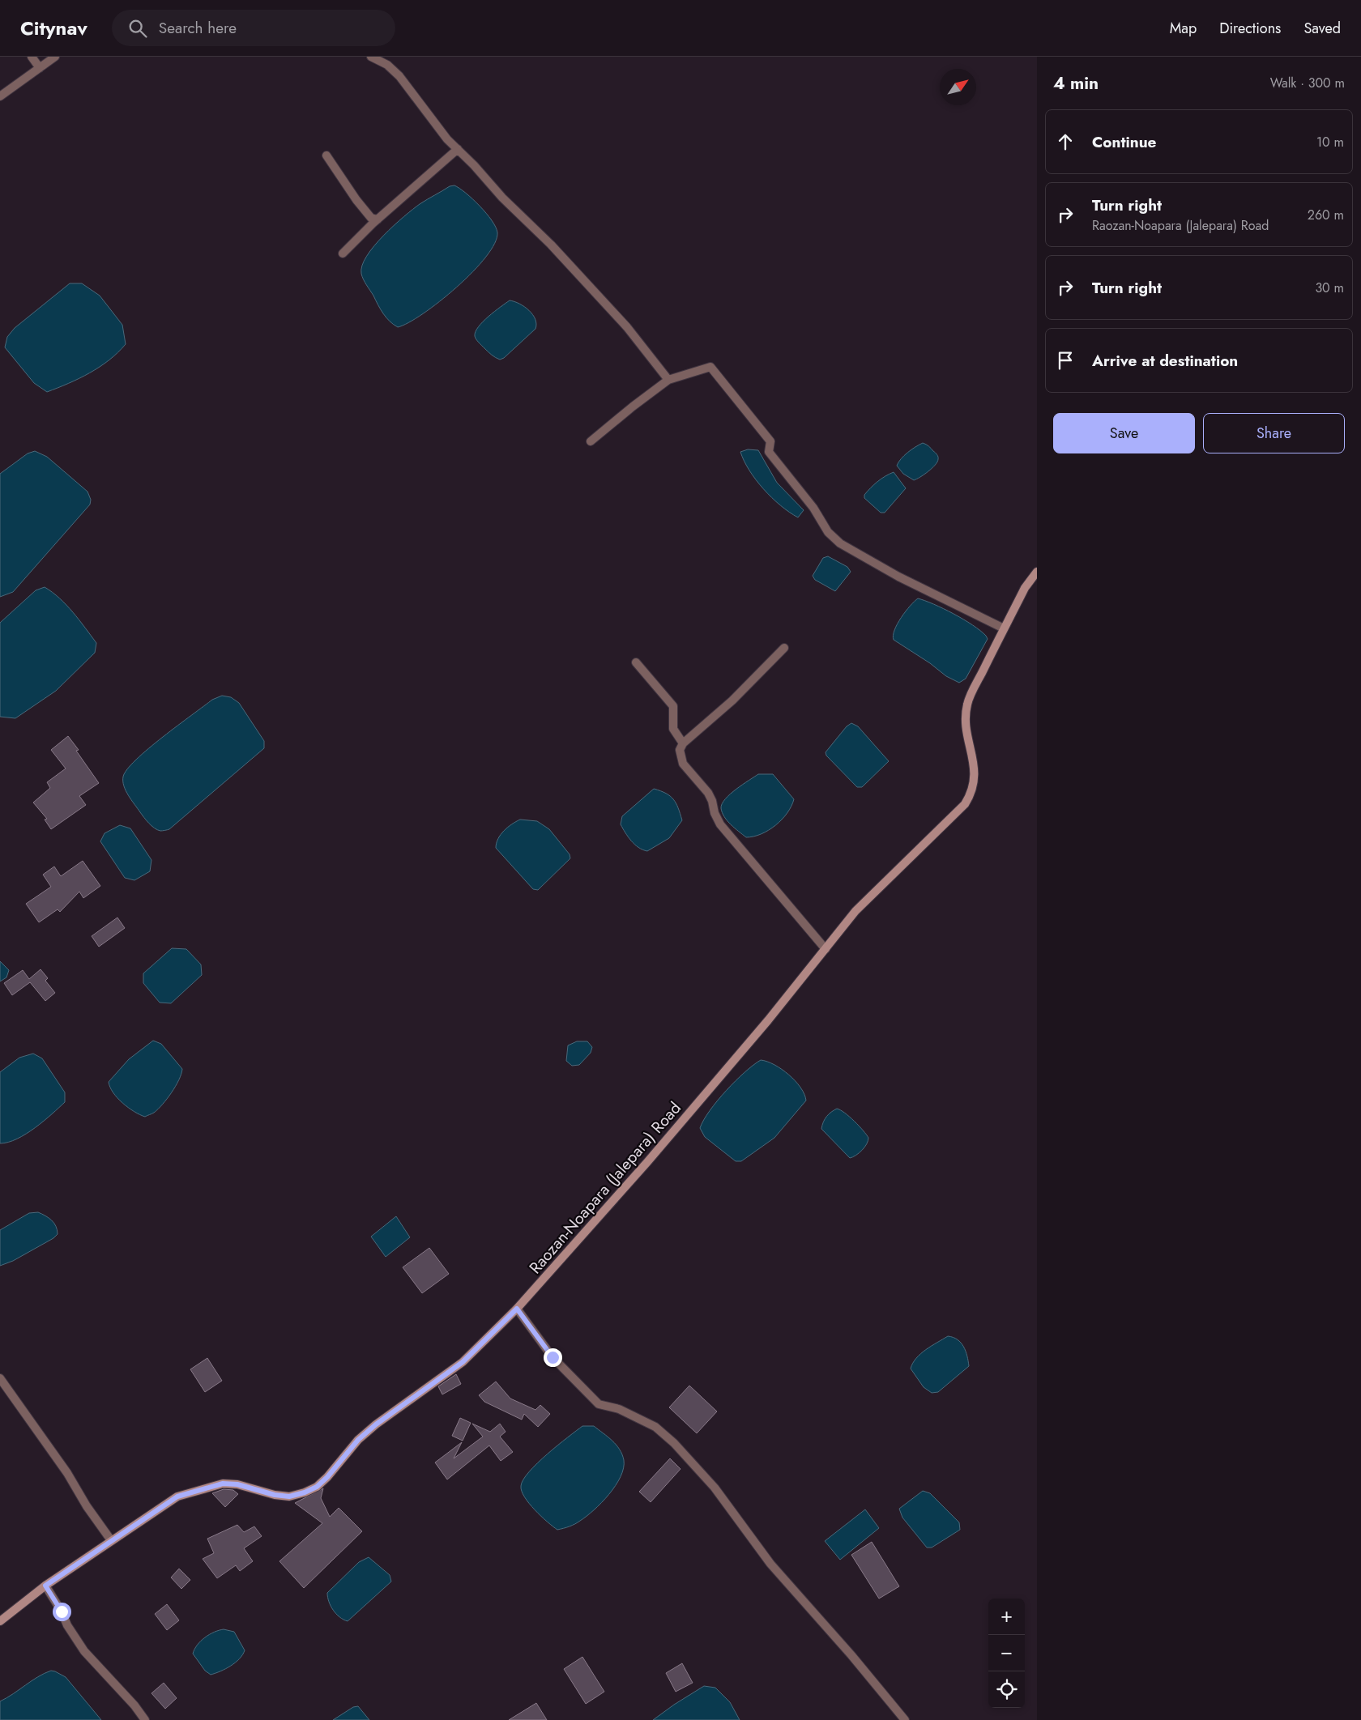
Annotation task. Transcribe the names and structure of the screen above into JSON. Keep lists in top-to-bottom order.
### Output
{
  "streets": {
    "main road": ["Raozan-Noapara (Jalepara) Road"]
  },
  "north": "top right",
  "page": {
    "header": "Citynav",
    "search": "Search here",
    "nav": ["Map", "Directions", "Saved"],
    "heading": ["4 min", "Walk · 300 m"],
    "list": [
      ["Continue", "10 m"],
      ["Turn right", "Raozan-Noapara (Jalepara) Road", "260 m"],
      ["Turn right", "30 m"],
      "Arrive at destination"
    ],
    "buttons": ["Save", "Share"],
    "map_buttons": ["+", "−"]
  }
}
